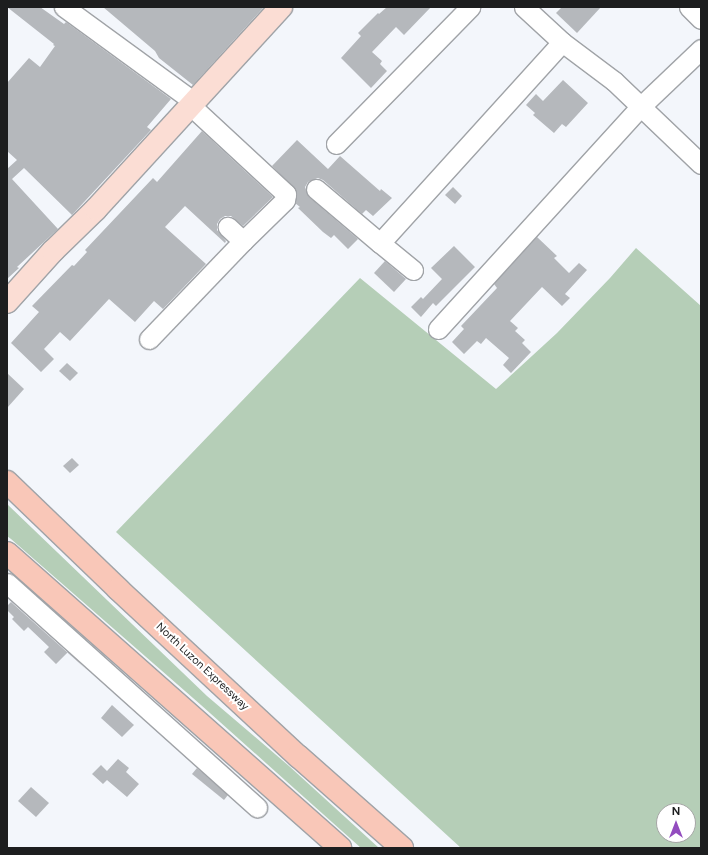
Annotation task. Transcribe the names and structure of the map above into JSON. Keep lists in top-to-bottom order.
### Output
{
  "streets": {
    "highway": ["North Luzon Expressway"]
  },
  "north": "top"
}
